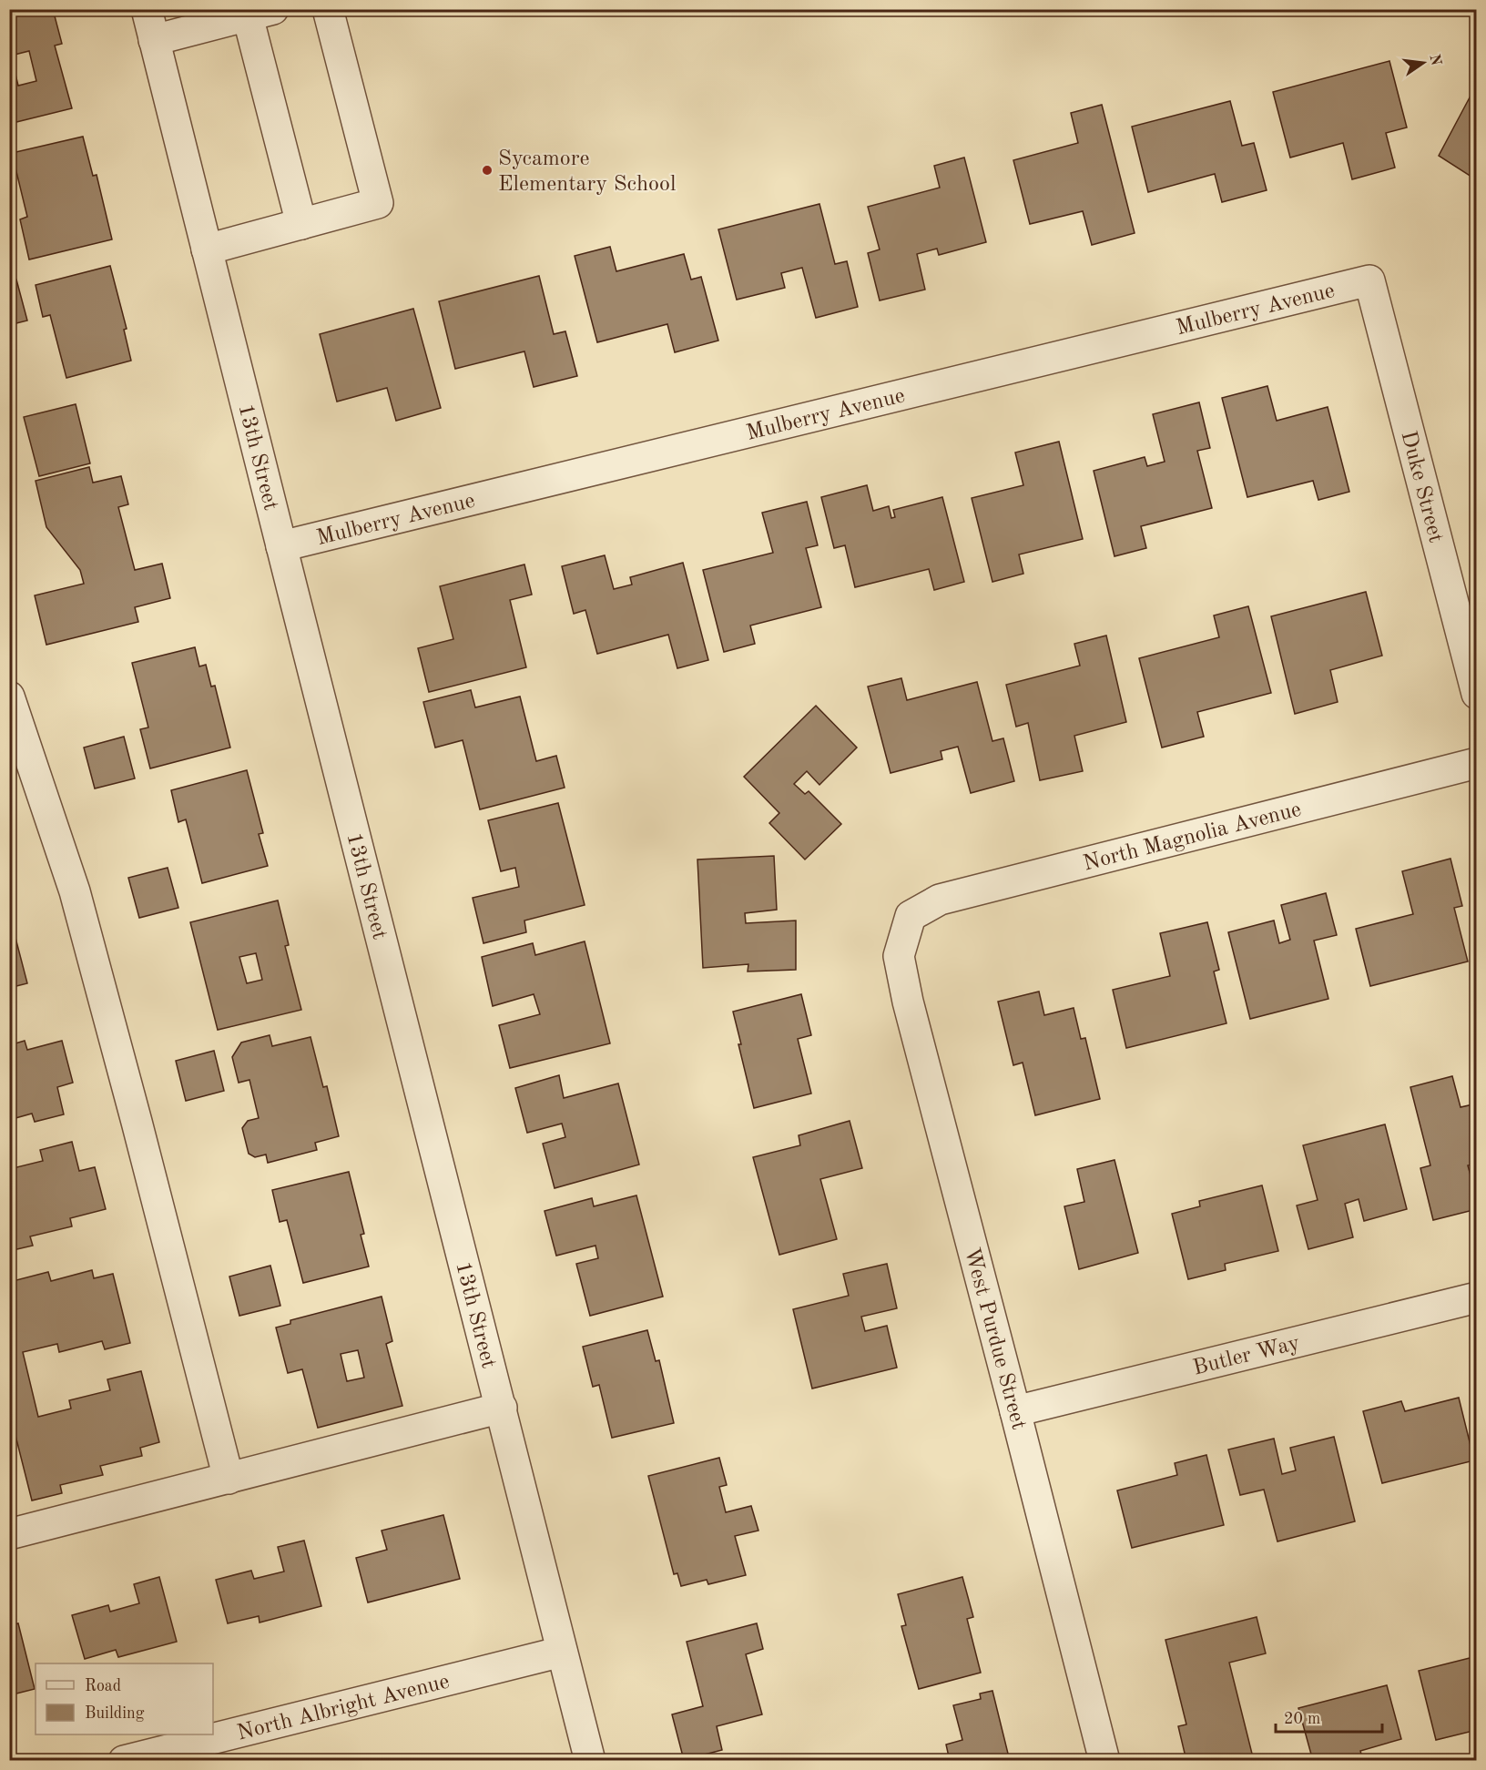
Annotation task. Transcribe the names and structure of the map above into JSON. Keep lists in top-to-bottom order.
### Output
{
  "streets": {
    "street": [
      "Mulberry Avenue",
      "13th Street",
      "Duke Street",
      "North Magnolia Avenue",
      "West Purdue Street",
      "Butler Way",
      "North Albright Avenue"
    ]
  },
  "crossings": [
    ["Mulberry Avenue", "13th Street"],
    ["Mulberry Avenue", "Duke Street"],
    ["13th Street", "North Albright Avenue"],
    ["North Magnolia Avenue", "West Purdue Street"],
    ["West Purdue Street", "Butler Way"]
  ],
  "places": ["Sycamore Elementary School"],
  "legend": ["Road", "Building"],
  "scale_bar": "20 m",
  "north": "right"
}
